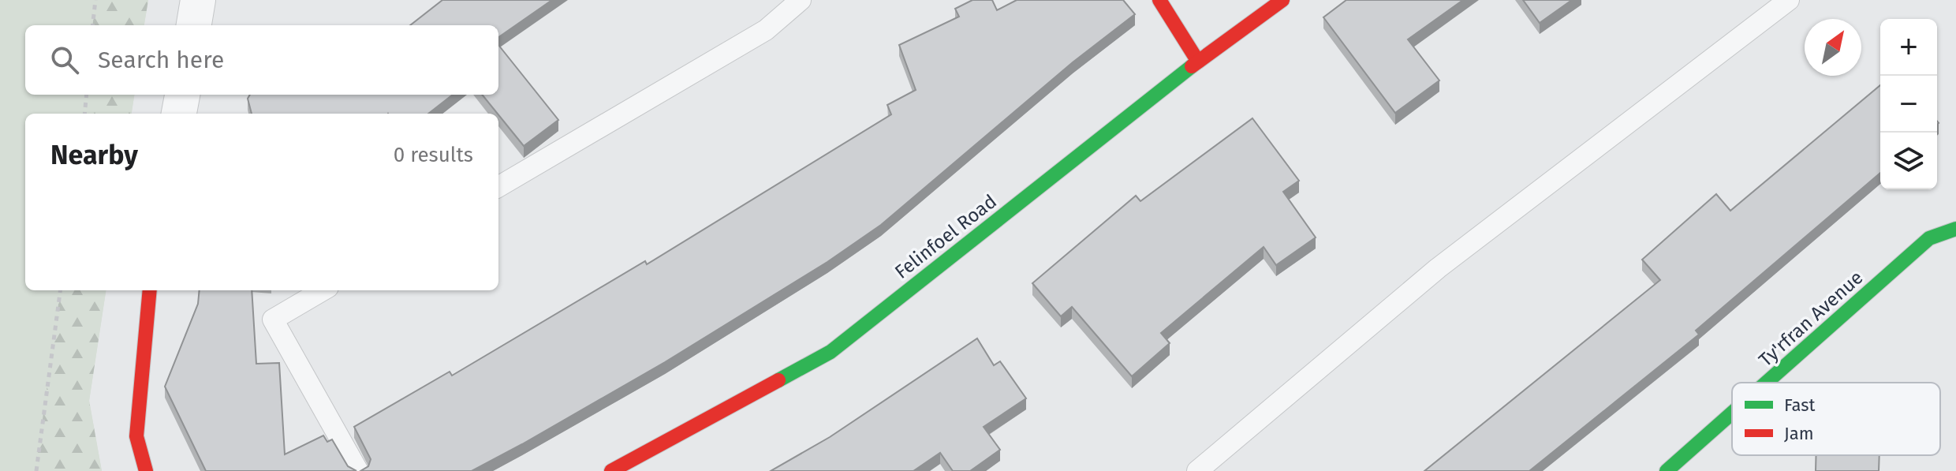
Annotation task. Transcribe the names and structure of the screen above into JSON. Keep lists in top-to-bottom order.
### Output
{
  "streets": {
    "main road": ["Felinfoel Road", "Ty'rfran Avenue"]
  },
  "legend": ["Fast", "Jam"],
  "north": "top right",
  "page": {
    "map_buttons": ["+", "−"],
    "search": "Search here",
    "heading": ["Nearby", "0 results"]
  }
}
